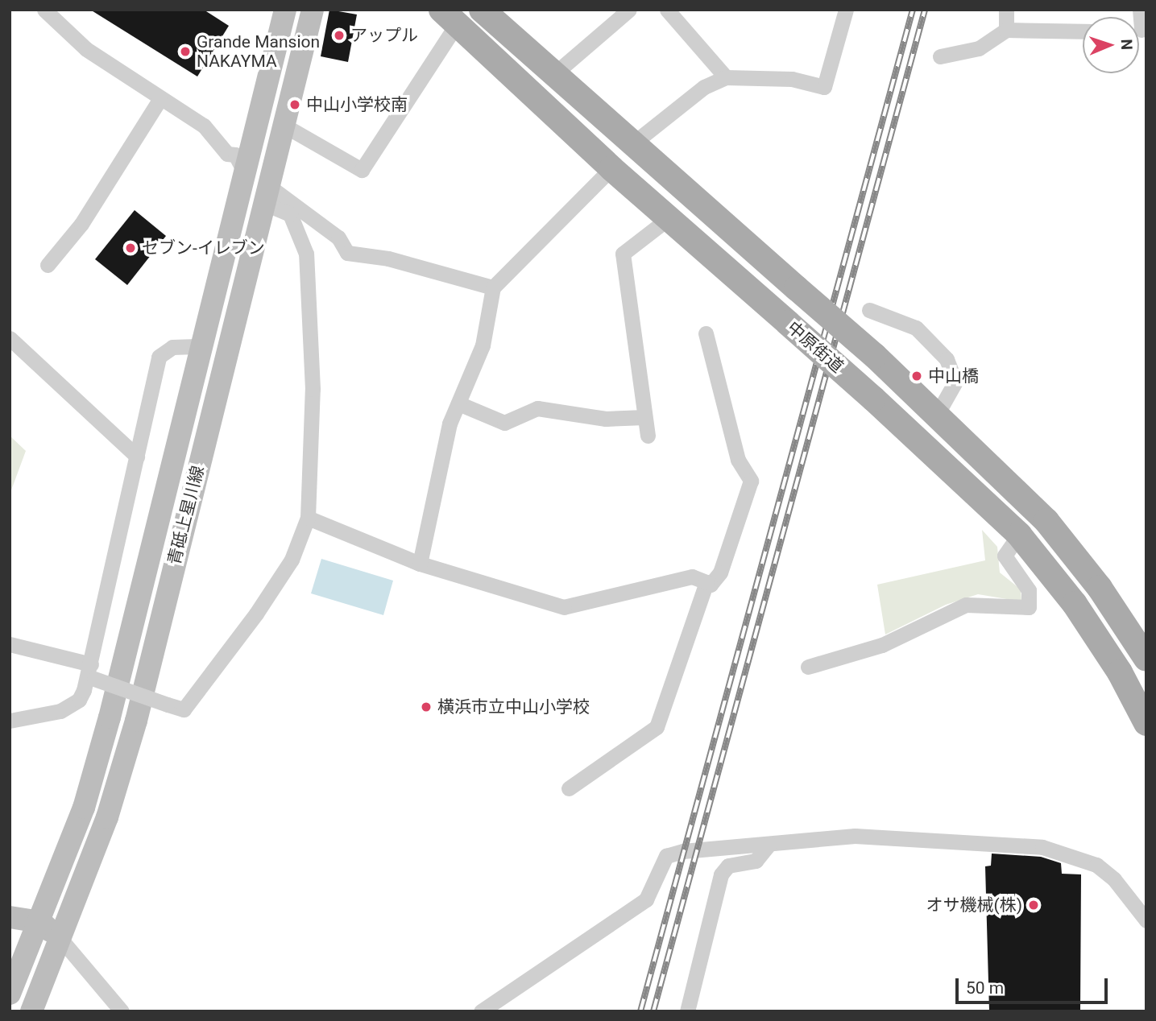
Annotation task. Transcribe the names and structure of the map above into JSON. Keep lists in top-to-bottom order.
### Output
{
  "streets": {
    "main road": ["中原街道", "青砥上星川線"]
  },
  "places": [
    "アップル",
    "Grande Mansion NAKAYMA",
    "中山小学校南",
    "セブン-イレブン",
    "中山橋",
    "横浜市立中山小学校",
    "オサ機械(株)"
  ],
  "scale_bar": "50 m",
  "north": "right"
}
